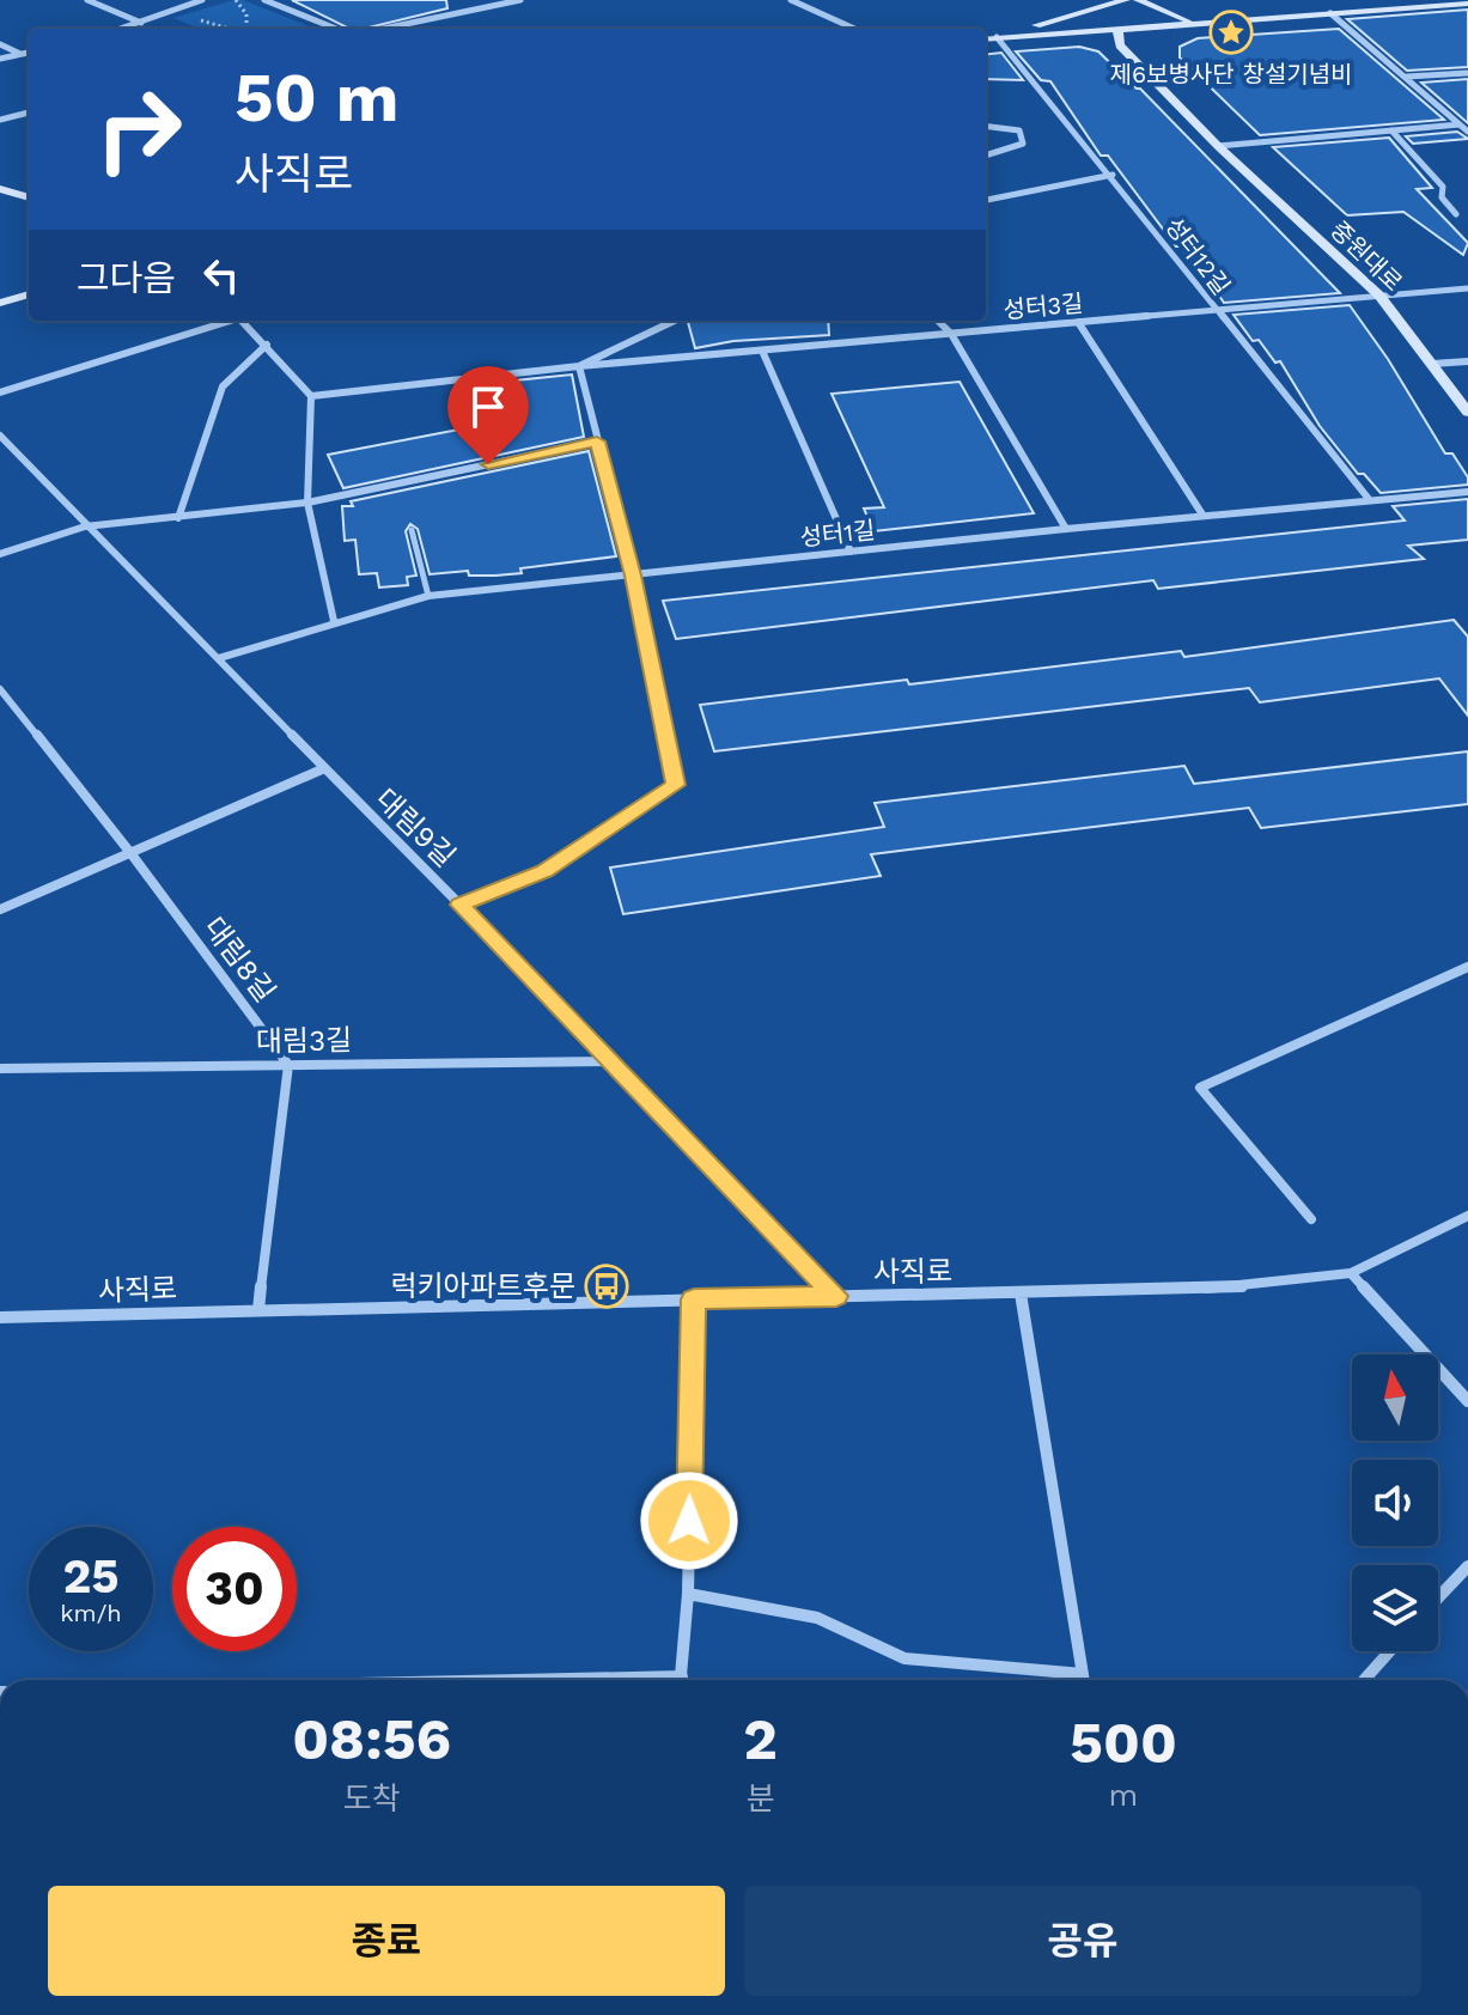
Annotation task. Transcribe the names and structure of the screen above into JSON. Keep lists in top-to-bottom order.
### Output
{
  "streets": {
    "street": [
      "성터12길",
      "중원대로",
      "성터3길",
      "성터1길",
      "대림9길",
      "대림8길",
      "대림3길",
      "사직로"
    ]
  },
  "crossings": [
    ["성터12길", "성터3길"],
    ["성터12길", "성터1길"],
    ["중원대로", "성터3길"],
    ["성터1길", "대림9길"],
    ["대림9길", "대림3길"],
    ["대림9길", "사직로"],
    ["대림8길", "대림3길"]
  ],
  "places": {
    "place": ["제6보병사단 창설기념비"],
    "bus stop": ["럭키아파트후문"]
  },
  "north": "top",
  "page": {
    "turn": ["50 m", "사직로"],
    "then": "그다음",
    "speed": "25 km/h",
    "limit": "30",
    "eta": [
      "08:56",
      "도착",
      "2",
      "분",
      "500",
      "m"
    ],
    "buttons": ["종료", "공유"]
  }
}
